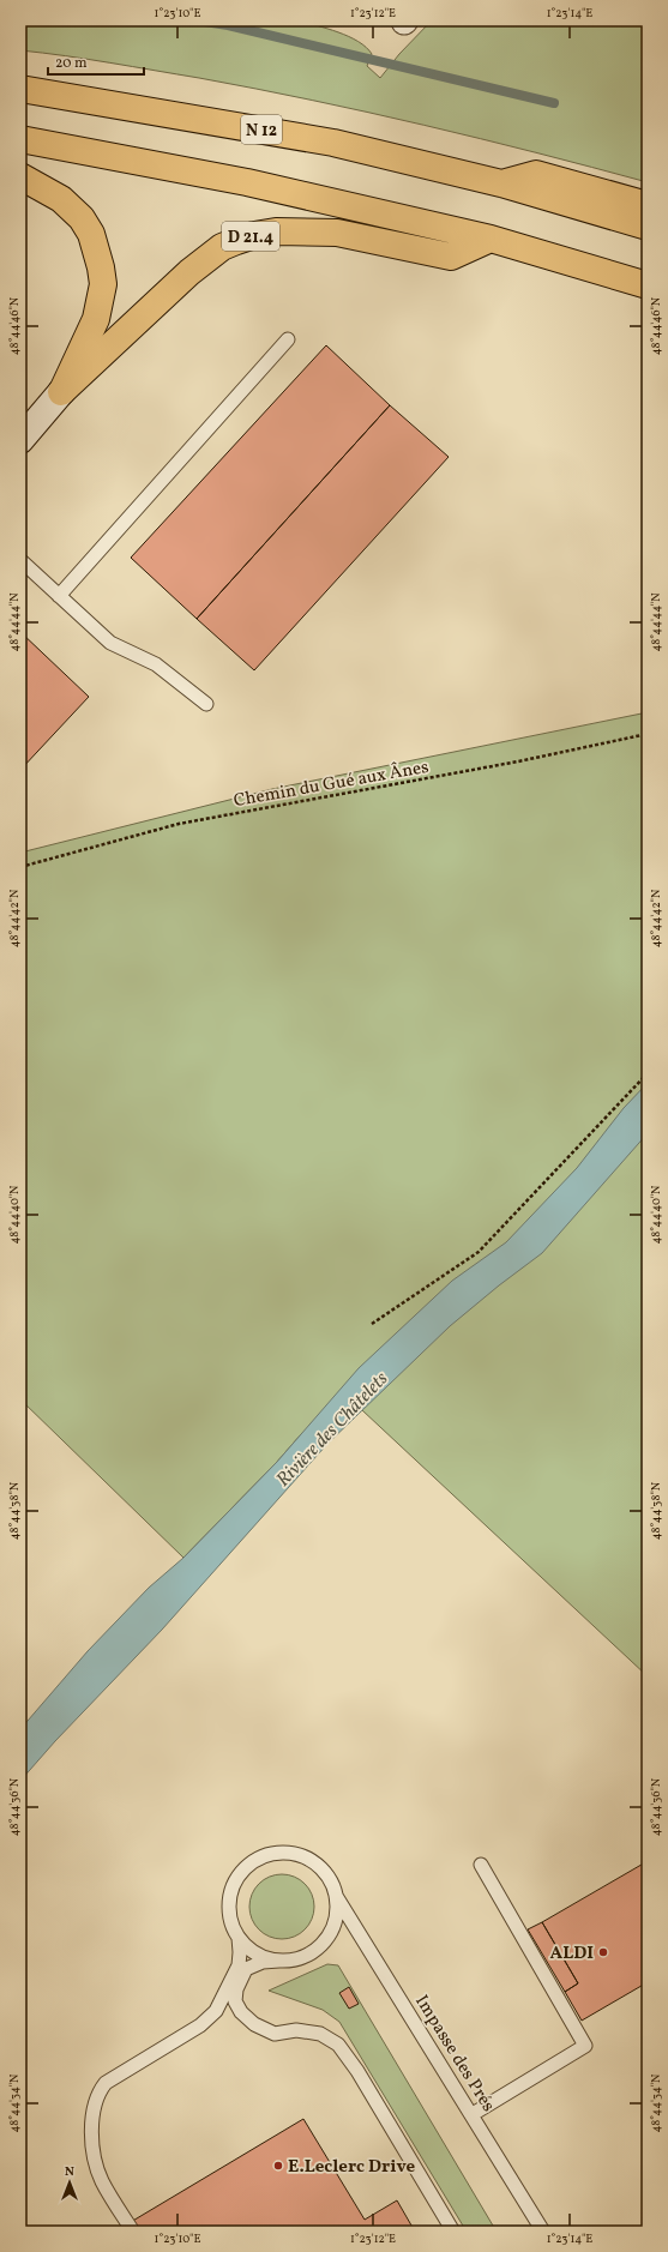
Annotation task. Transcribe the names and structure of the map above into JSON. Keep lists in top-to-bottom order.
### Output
{
  "streets": {
    "main road": ["N 12", "D 21.4"],
    "lane": ["Impasse des Prés"],
    "path": ["Chemin du Gué aux Ânes"]
  },
  "water": ["Rivière des Châtelets"],
  "places": ["ALDI", "E.Leclerc Drive"],
  "scale_bar": "20 m",
  "north": "top",
  "coordinates": [
    "1°23'10\"E",
    "1°23'12\"E",
    "1°23'14\"E",
    "48°44'46\"N",
    "48°44'44\"N",
    "48°44'42\"N",
    "48°44'40\"N",
    "48°44'38\"N",
    "48°44'36\"N",
    "48°44'34\"N"
  ]
}
